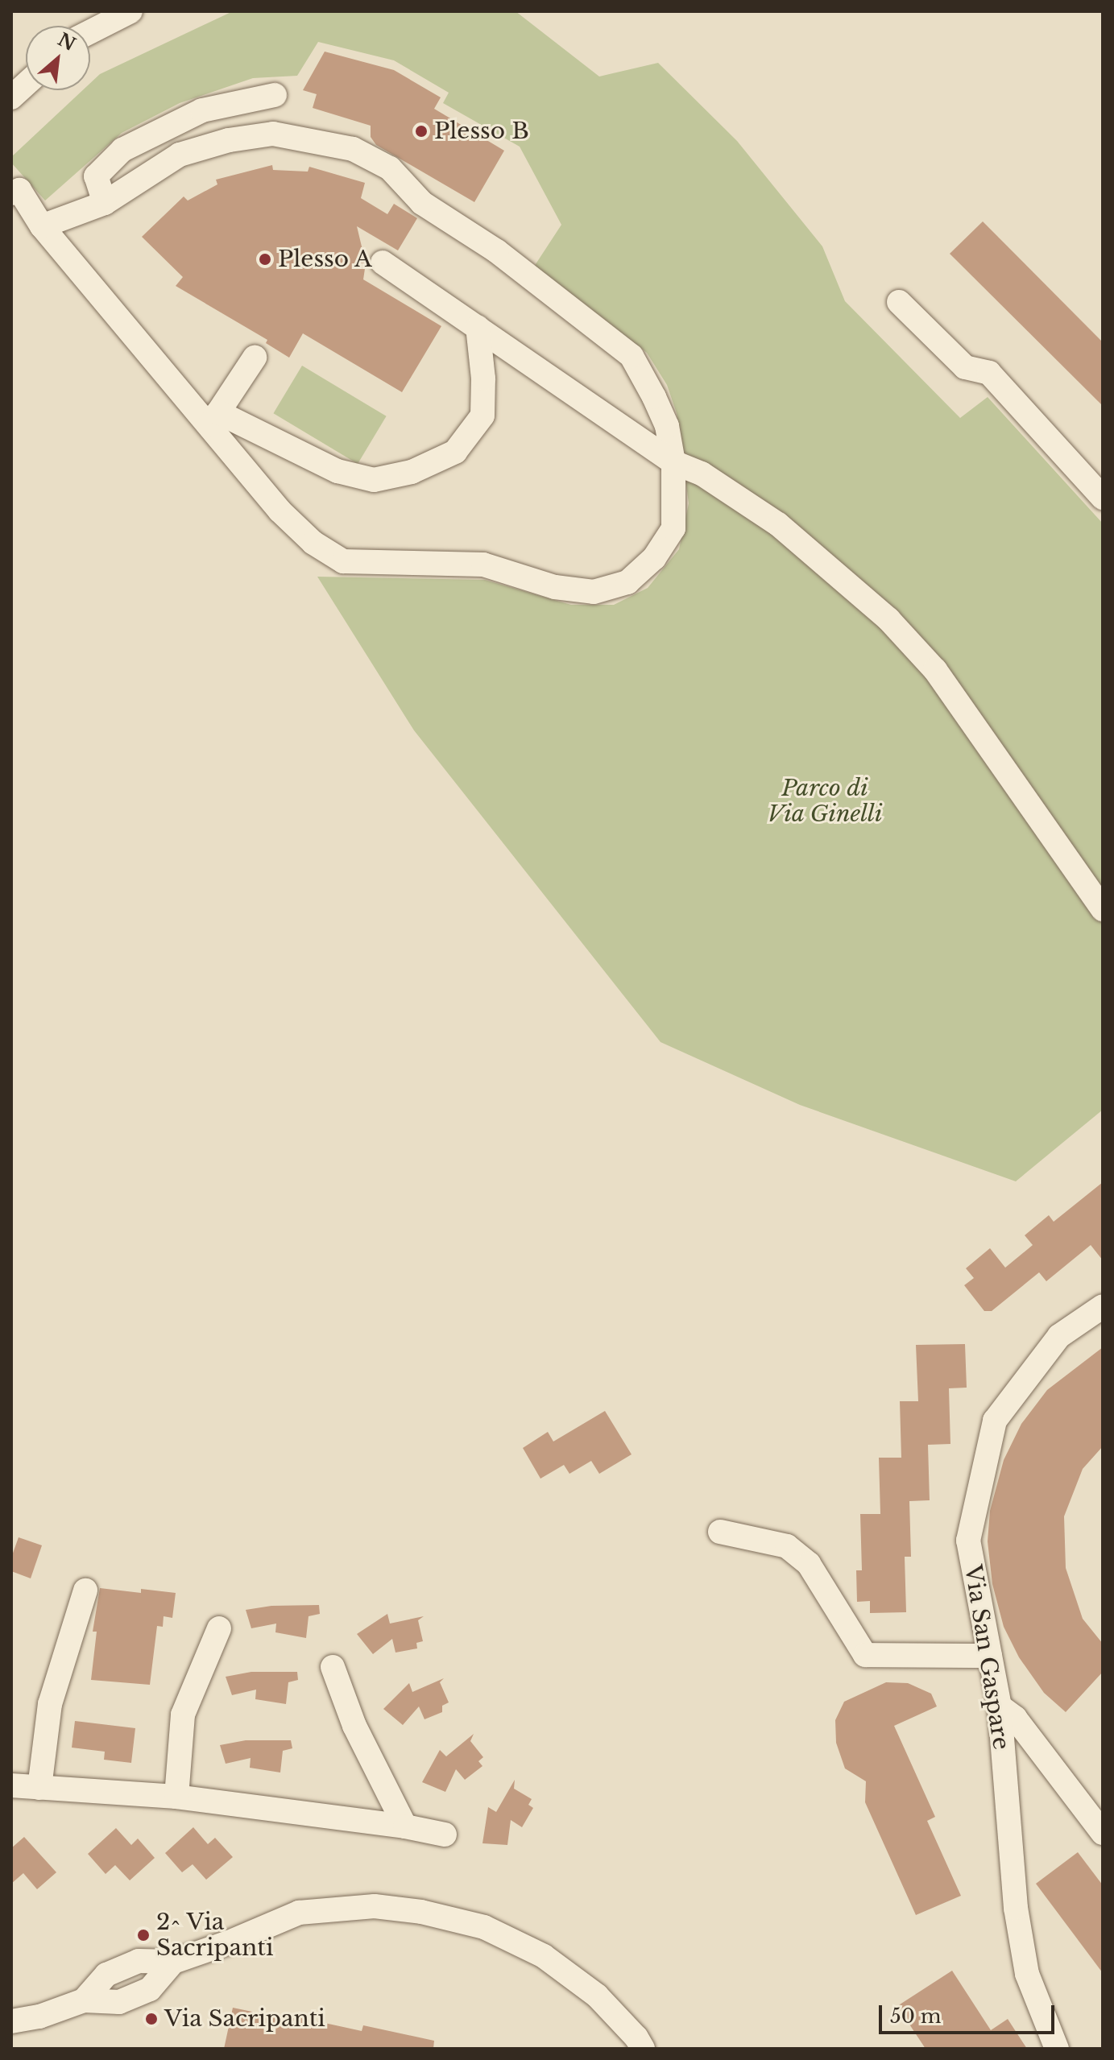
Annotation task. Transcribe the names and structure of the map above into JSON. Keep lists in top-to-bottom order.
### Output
{
  "streets": {
    "street": ["Via San Gaspare"]
  },
  "parks": ["Parco di Via Ginelli"],
  "places": [
    "Plesso B",
    "Plesso A",
    "2^ Via Sacripanti",
    "Via Sacripanti"
  ],
  "scale_bar": "50 m",
  "north": "top right"
}
